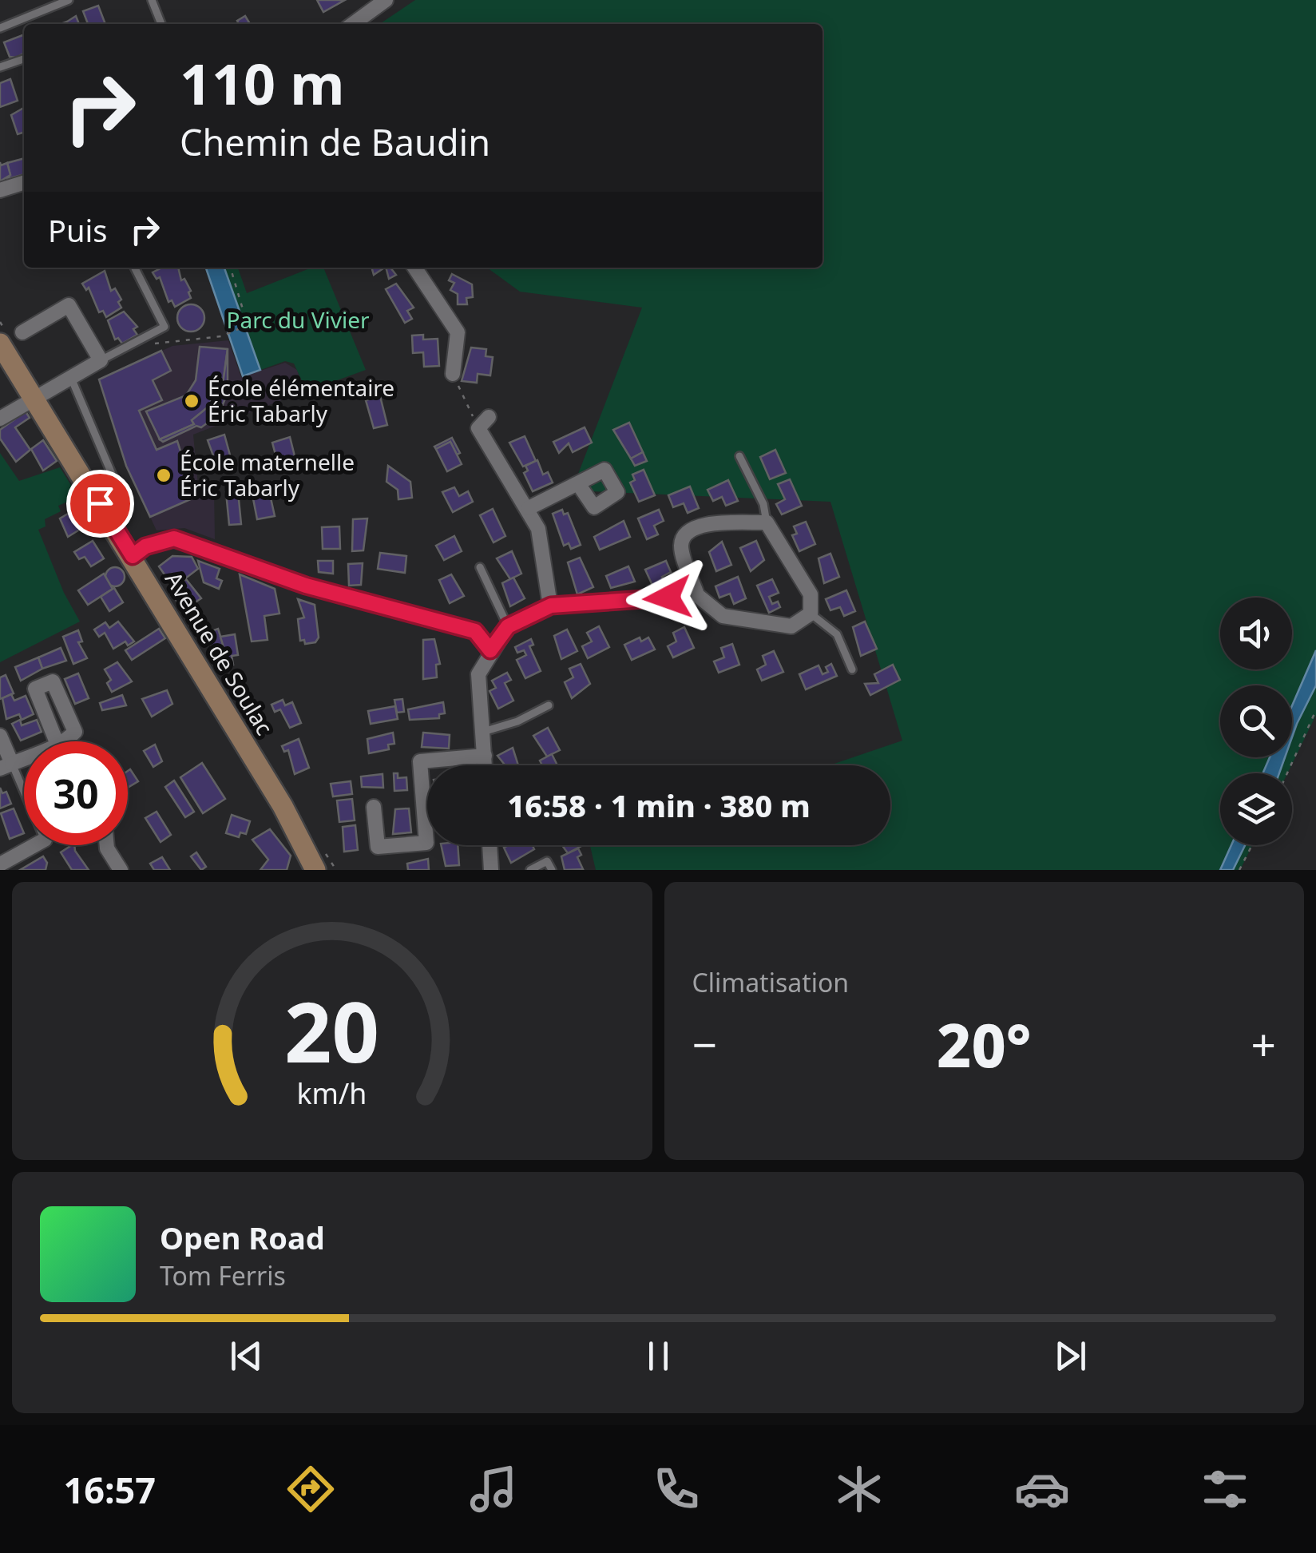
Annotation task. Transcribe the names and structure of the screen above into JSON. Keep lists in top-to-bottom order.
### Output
{
  "streets": {
    "main road": ["Avenue de Soulac"]
  },
  "parks": ["Parc du Vivier"],
  "places": ["École élémentaire Éric Tabarly", "École maternelle Éric Tabarly"],
  "page": {
    "turn": ["110 m", "Chemin de Baudin"],
    "then": "Puis",
    "limit": "30",
    "trip": "16:58 · 1 min · 380 m",
    "tile": "Climatisation",
    "heat": ["−", "20°", "+"],
    "song": ["Open Road", "Tom Ferris"],
    "tabs": "16:57",
    "gauge": ["20", "km/h"]
  }
}
